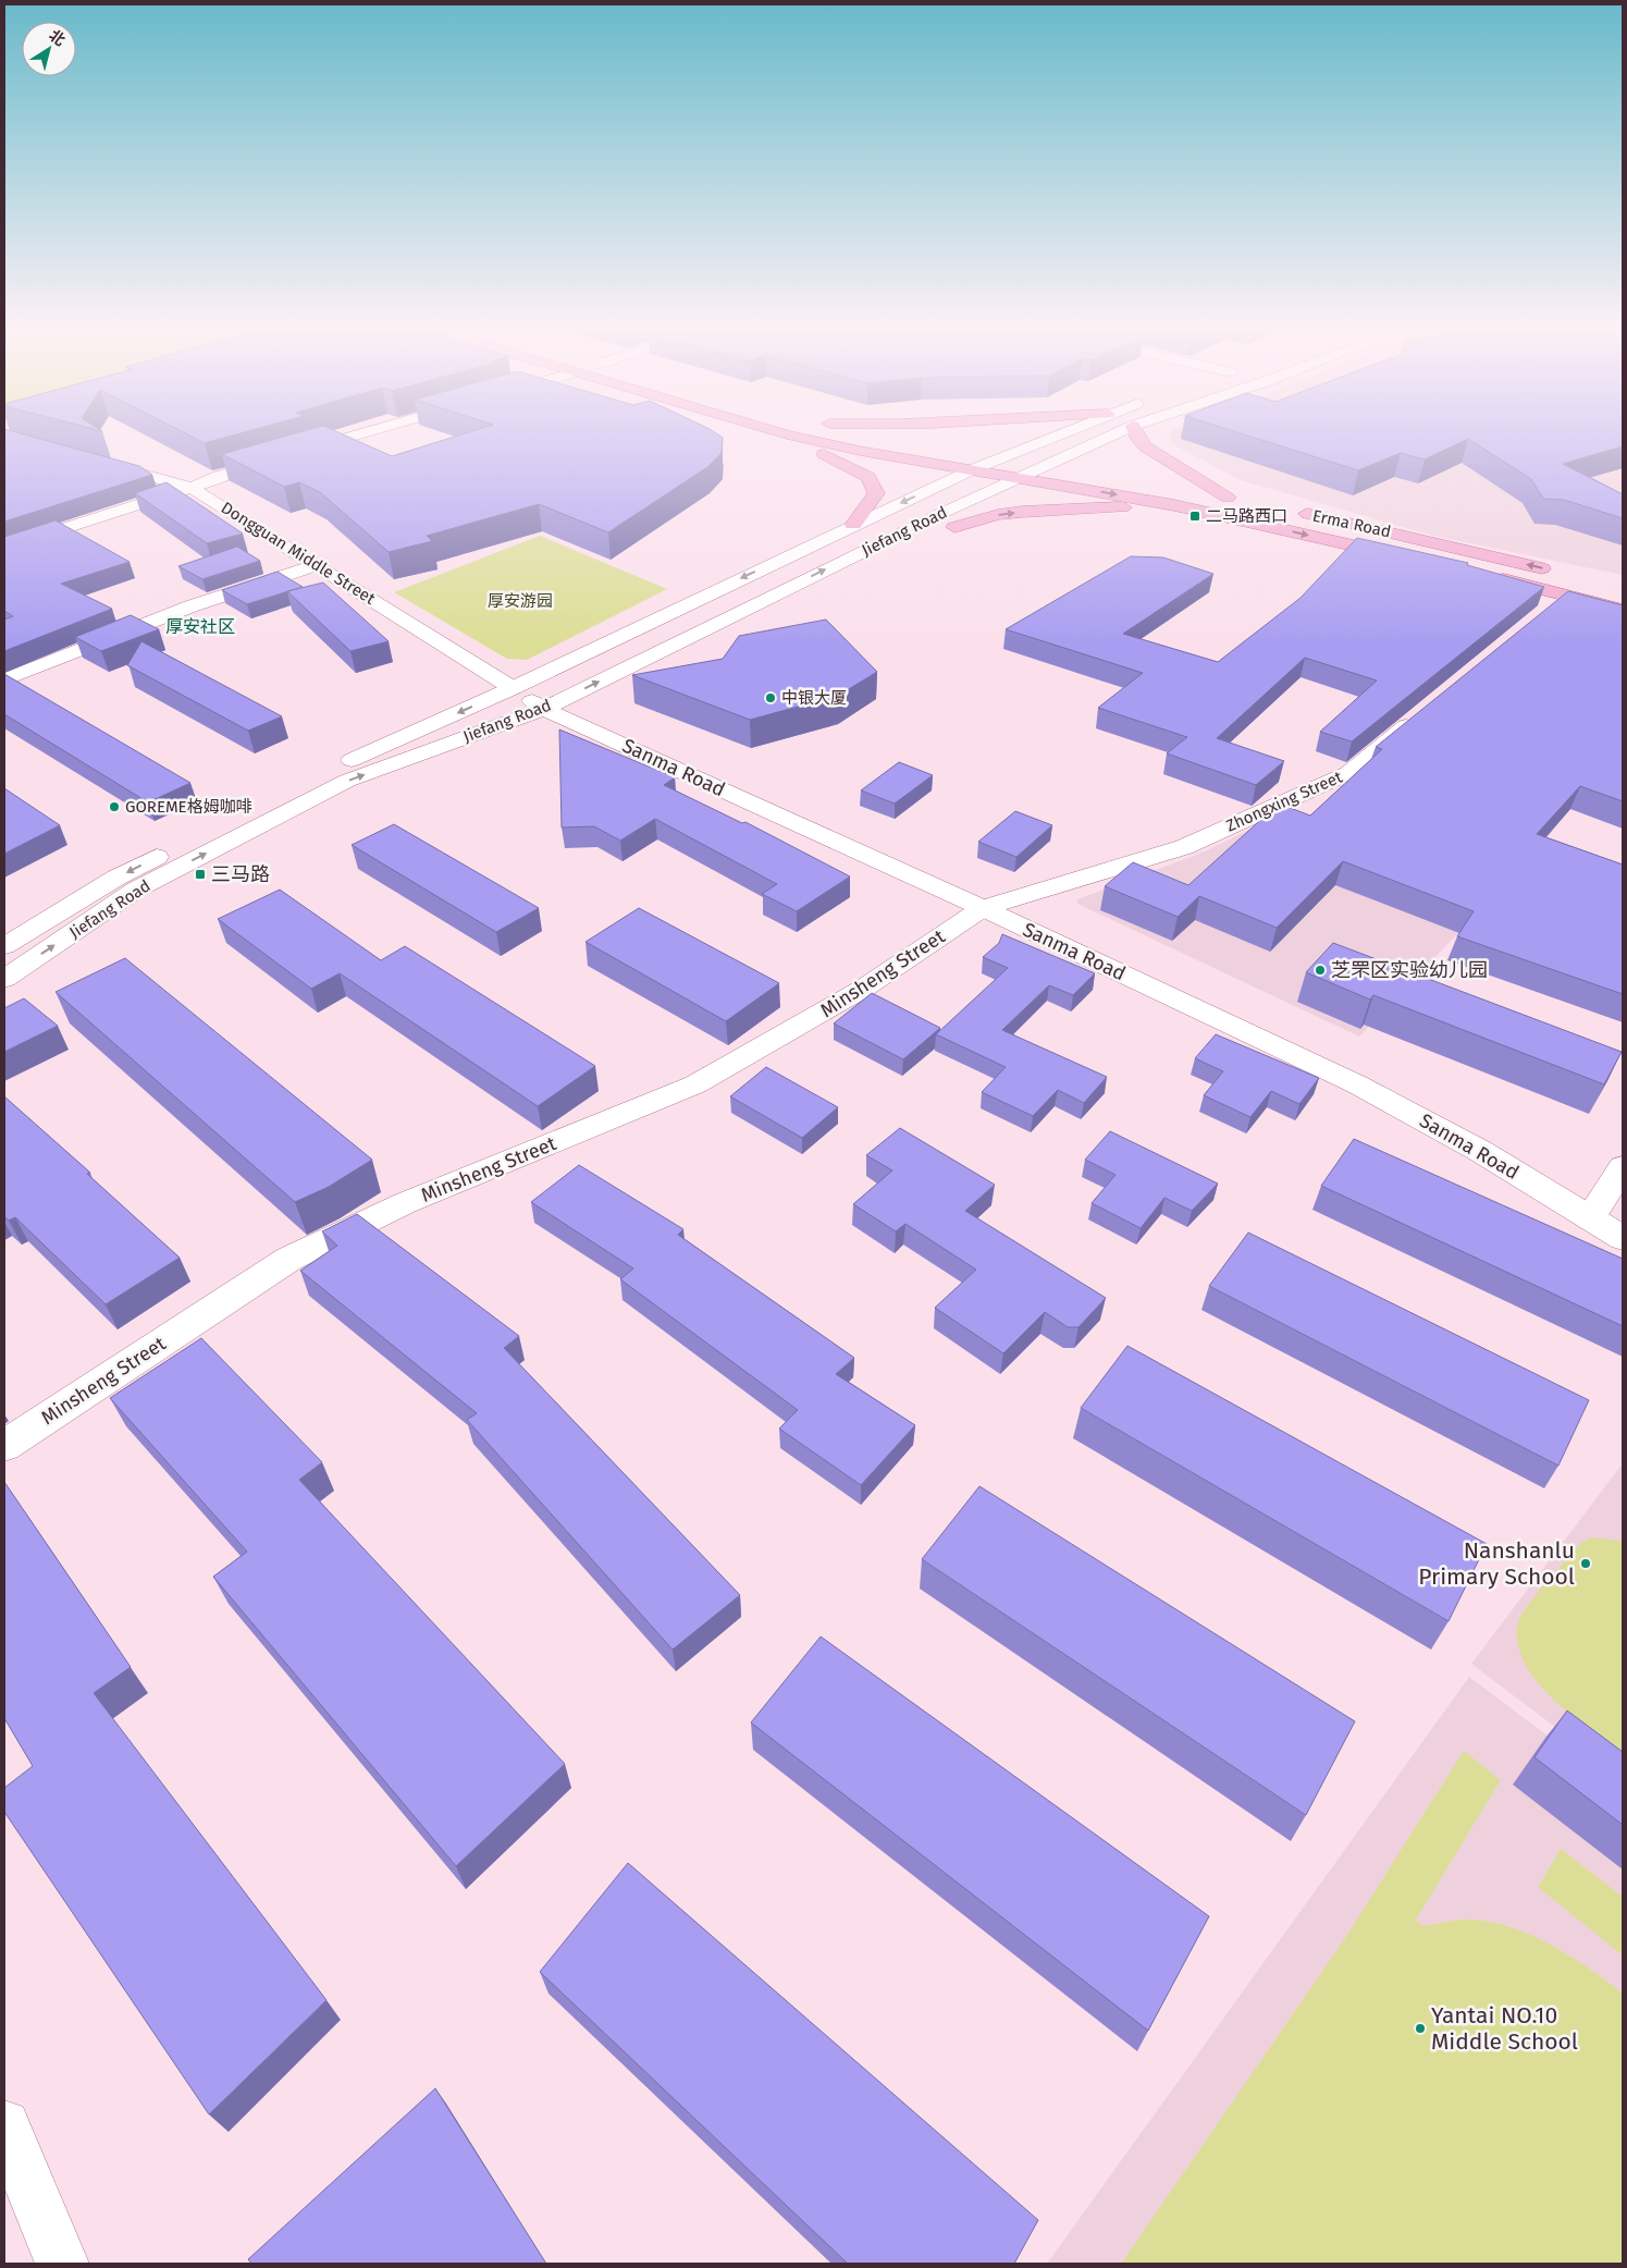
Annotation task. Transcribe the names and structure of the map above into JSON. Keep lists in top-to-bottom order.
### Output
{
  "streets": {
    "main road": ["Erma Road"],
    "street": [
      "Jiefang Road",
      "Dongguan Middle Street",
      "Sanma Road",
      "Zhongxing Street",
      "Minsheng Street"
    ]
  },
  "crossings": [
    ["Erma Road", "Jiefang Road"],
    ["Jiefang Road", "Dongguan Middle Street"],
    ["Jiefang Road", "Sanma Road"],
    ["Dongguan Middle Street", "Sanma Road"],
    ["Sanma Road", "Zhongxing Street"],
    ["Sanma Road", "Minsheng Street"],
    ["Zhongxing Street", "Minsheng Street"]
  ],
  "districts": ["厚安社区"],
  "parks": ["厚安游园"],
  "places": {
    "transit": ["二马路西口", "三马路"],
    "other": [
      "中银大厦",
      "GOREME格姆咖啡",
      "芝罘区实验幼儿园",
      "Nanshanlu Primary School",
      "Yantai NO.10 Middle School"
    ]
  },
  "north": "top right"
}
